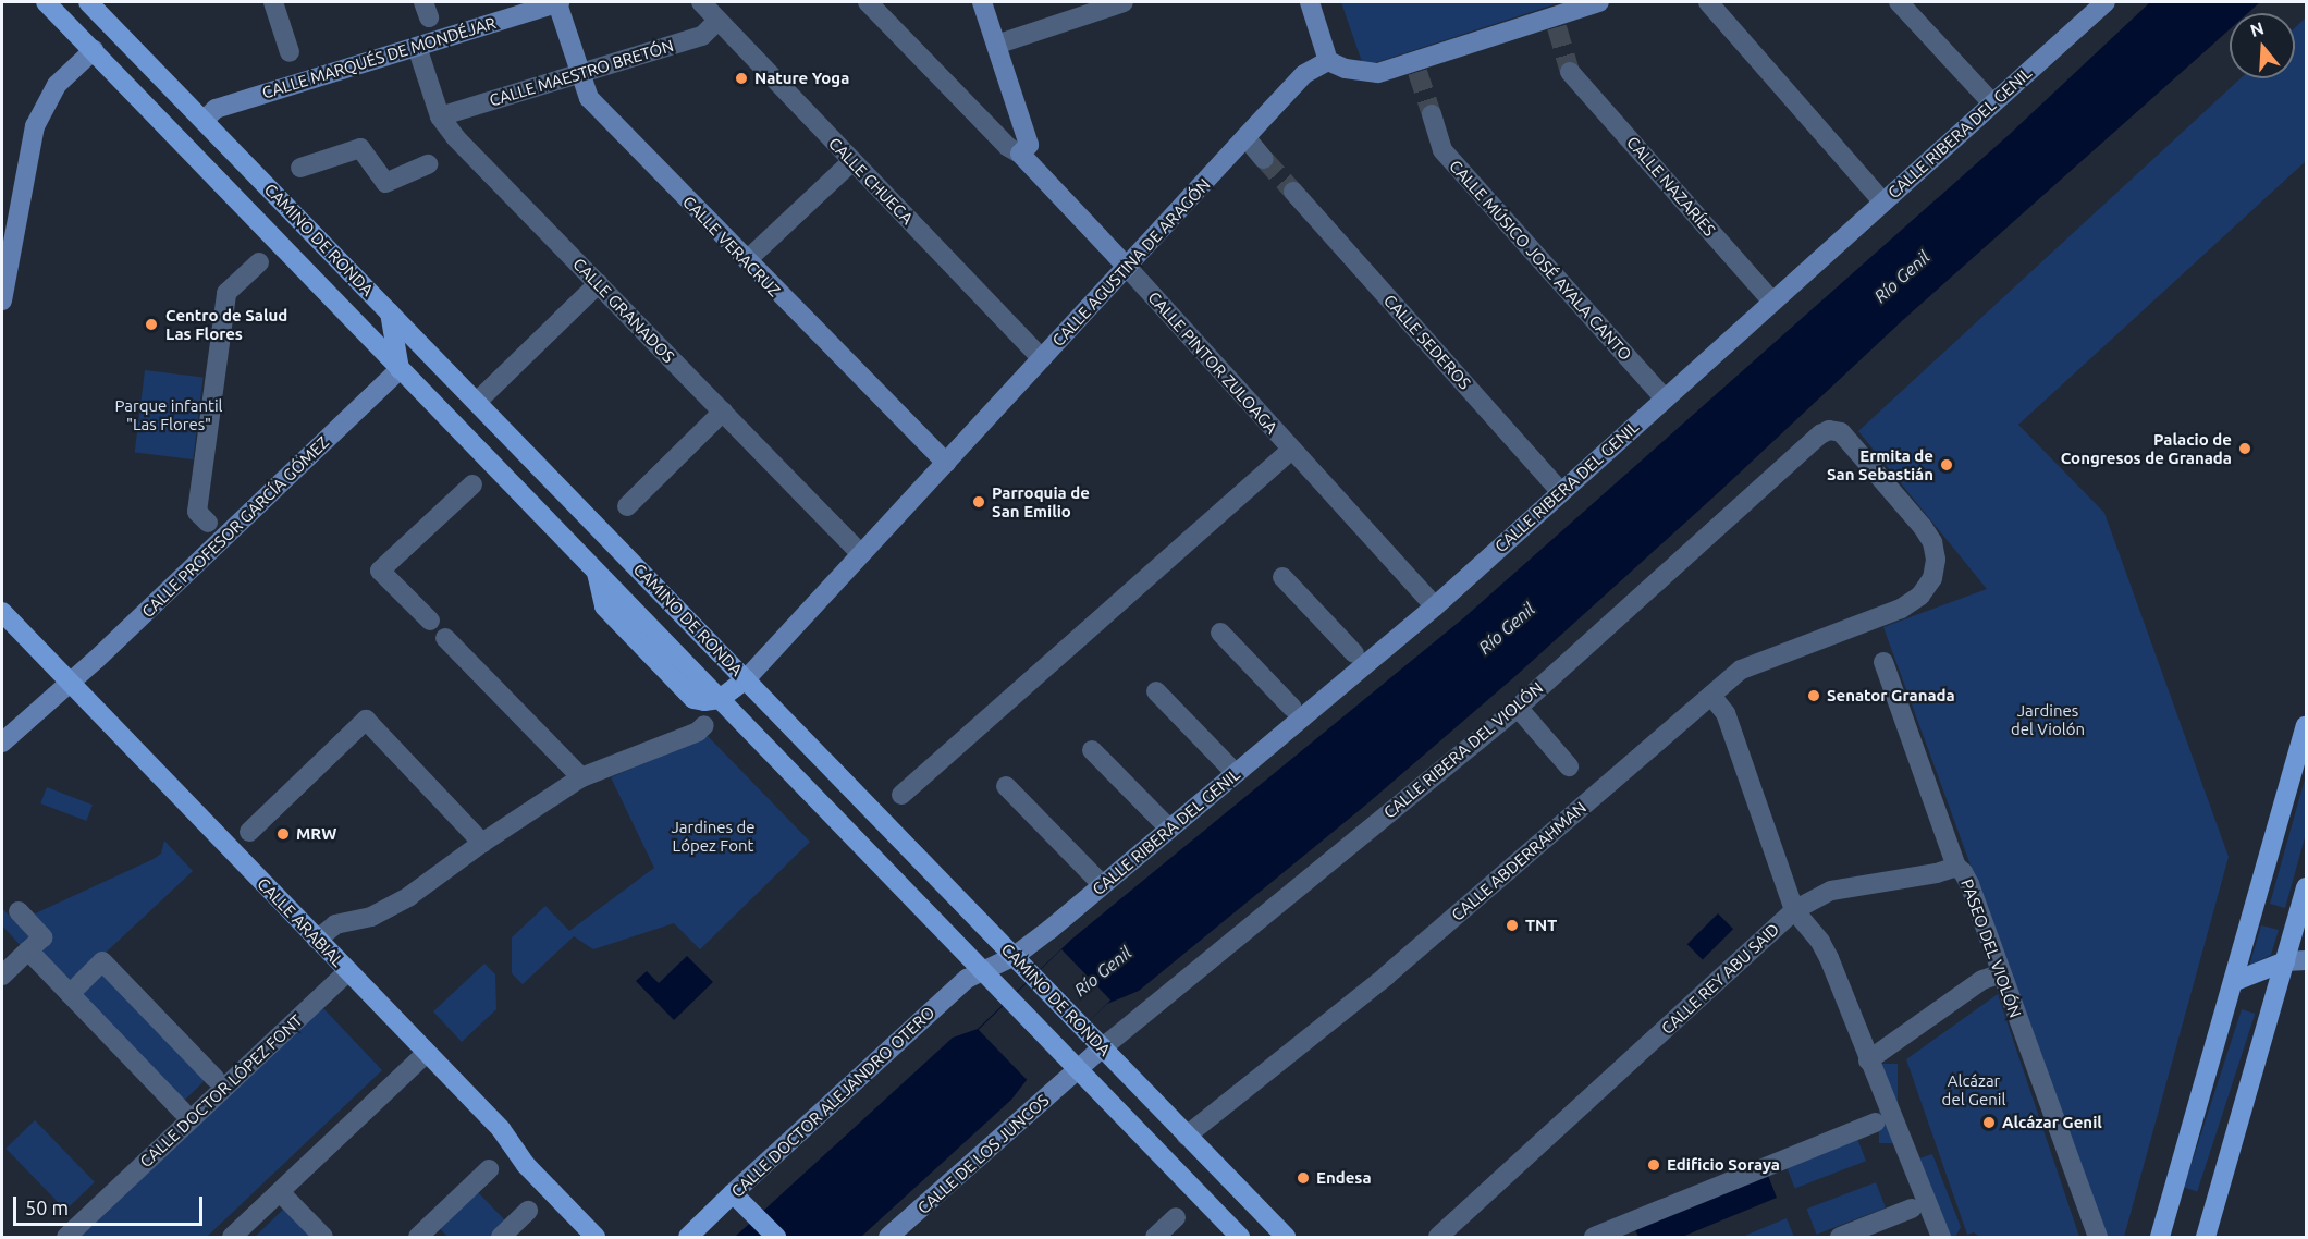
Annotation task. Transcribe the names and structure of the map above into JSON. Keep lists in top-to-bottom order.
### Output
{
  "streets": {
    "main road": ["CAMINO DE RONDA", "CALLE ARABIAL", "CALLE DOCTOR ALEJANDRO OTERO"],
    "street": [
      "CALLE MARQUÉS DE MONDÉJAR",
      "CALLE MAESTRO BRETÓN",
      "CALLE RIBERA DEL GENIL",
      "CALLE CHUECA",
      "CALLE NAZARÍES",
      "CALLE VERACRUZ",
      "CALLE MÚSICO JOSÉ AYALA CANTO",
      "CALLE AGUSTINA DE ARAGÓN",
      "CALLE GRANADOS",
      "CALLE SEDEROS",
      "CALLE PINTOR ZULOAGA",
      "CALLE PROFESOR GARCÍA GÓMEZ",
      "CALLE RIBERA DEL VIOLÓN",
      "CALLE ABDERRAHMAN",
      "PASEO DEL VIOLÓN",
      "CALLE REY ABU SAID",
      "CALLE DOCTOR LÓPEZ FONT",
      "CALLE DE LOS JUNCOS"
    ]
  },
  "crossings": [
    ["CALLE MARQUÉS DE MONDÉJAR", "CAMINO DE RONDA"],
    ["CALLE MARQUÉS DE MONDÉJAR", "CALLE VERACRUZ"],
    ["CALLE MARQUÉS DE MONDÉJAR", "CALLE GRANADOS"],
    ["CALLE MAESTRO BRETÓN", "CALLE CHUECA"],
    ["CALLE MAESTRO BRETÓN", "CALLE VERACRUZ"],
    ["CALLE MAESTRO BRETÓN", "CALLE GRANADOS"],
    ["CALLE RIBERA DEL GENIL", "CALLE NAZARÍES"],
    ["CALLE RIBERA DEL GENIL", "CAMINO DE RONDA"],
    ["CALLE RIBERA DEL GENIL", "CALLE MÚSICO JOSÉ AYALA CANTO"],
    ["CALLE RIBERA DEL GENIL", "CALLE SEDEROS"],
    ["CALLE RIBERA DEL GENIL", "CALLE PINTOR ZULOAGA"],
    ["CALLE RIBERA DEL GENIL", "CALLE DOCTOR ALEJANDRO OTERO"],
    ["CALLE CHUECA", "CALLE AGUSTINA DE ARAGÓN"],
    ["CAMINO DE RONDA", "CALLE AGUSTINA DE ARAGÓN"],
    ["CAMINO DE RONDA", "CALLE PROFESOR GARCÍA GÓMEZ"],
    ["CAMINO DE RONDA", "CALLE RIBERA DEL VIOLÓN"],
    ["CAMINO DE RONDA", "CALLE ABDERRAHMAN"],
    ["CAMINO DE RONDA", "CALLE DOCTOR ALEJANDRO OTERO"],
    ["CAMINO DE RONDA", "CALLE DE LOS JUNCOS"],
    ["CALLE VERACRUZ", "CALLE AGUSTINA DE ARAGÓN"],
    ["CALLE AGUSTINA DE ARAGÓN", "CALLE GRANADOS"],
    ["CALLE AGUSTINA DE ARAGÓN", "CALLE PINTOR ZULOAGA"],
    ["CALLE PROFESOR GARCÍA GÓMEZ", "CALLE ARABIAL"],
    ["CALLE RIBERA DEL VIOLÓN", "CALLE ABDERRAHMAN"],
    ["CALLE RIBERA DEL VIOLÓN", "CALLE DE LOS JUNCOS"],
    ["CALLE ARABIAL", "CALLE DOCTOR LÓPEZ FONT"]
  ],
  "water": ["Río Genil"],
  "parks": [
    "Parque infantil \"Las Flores\"",
    "Jardines del Violón",
    "Jardines de López Font",
    "Alcázar del Genil"
  ],
  "places": [
    "Nature Yoga",
    "Centro de Salud Las Flores",
    "Palacio de Congresos de Granada",
    "Ermita de San Sebastián",
    "Parroquia de San Emilio",
    "Senator Granada",
    "MRW",
    "TNT",
    "Alcázar Genil",
    "Edificio Soraya",
    "Endesa"
  ],
  "scale_bar": "50 m",
  "north": "top"
}
